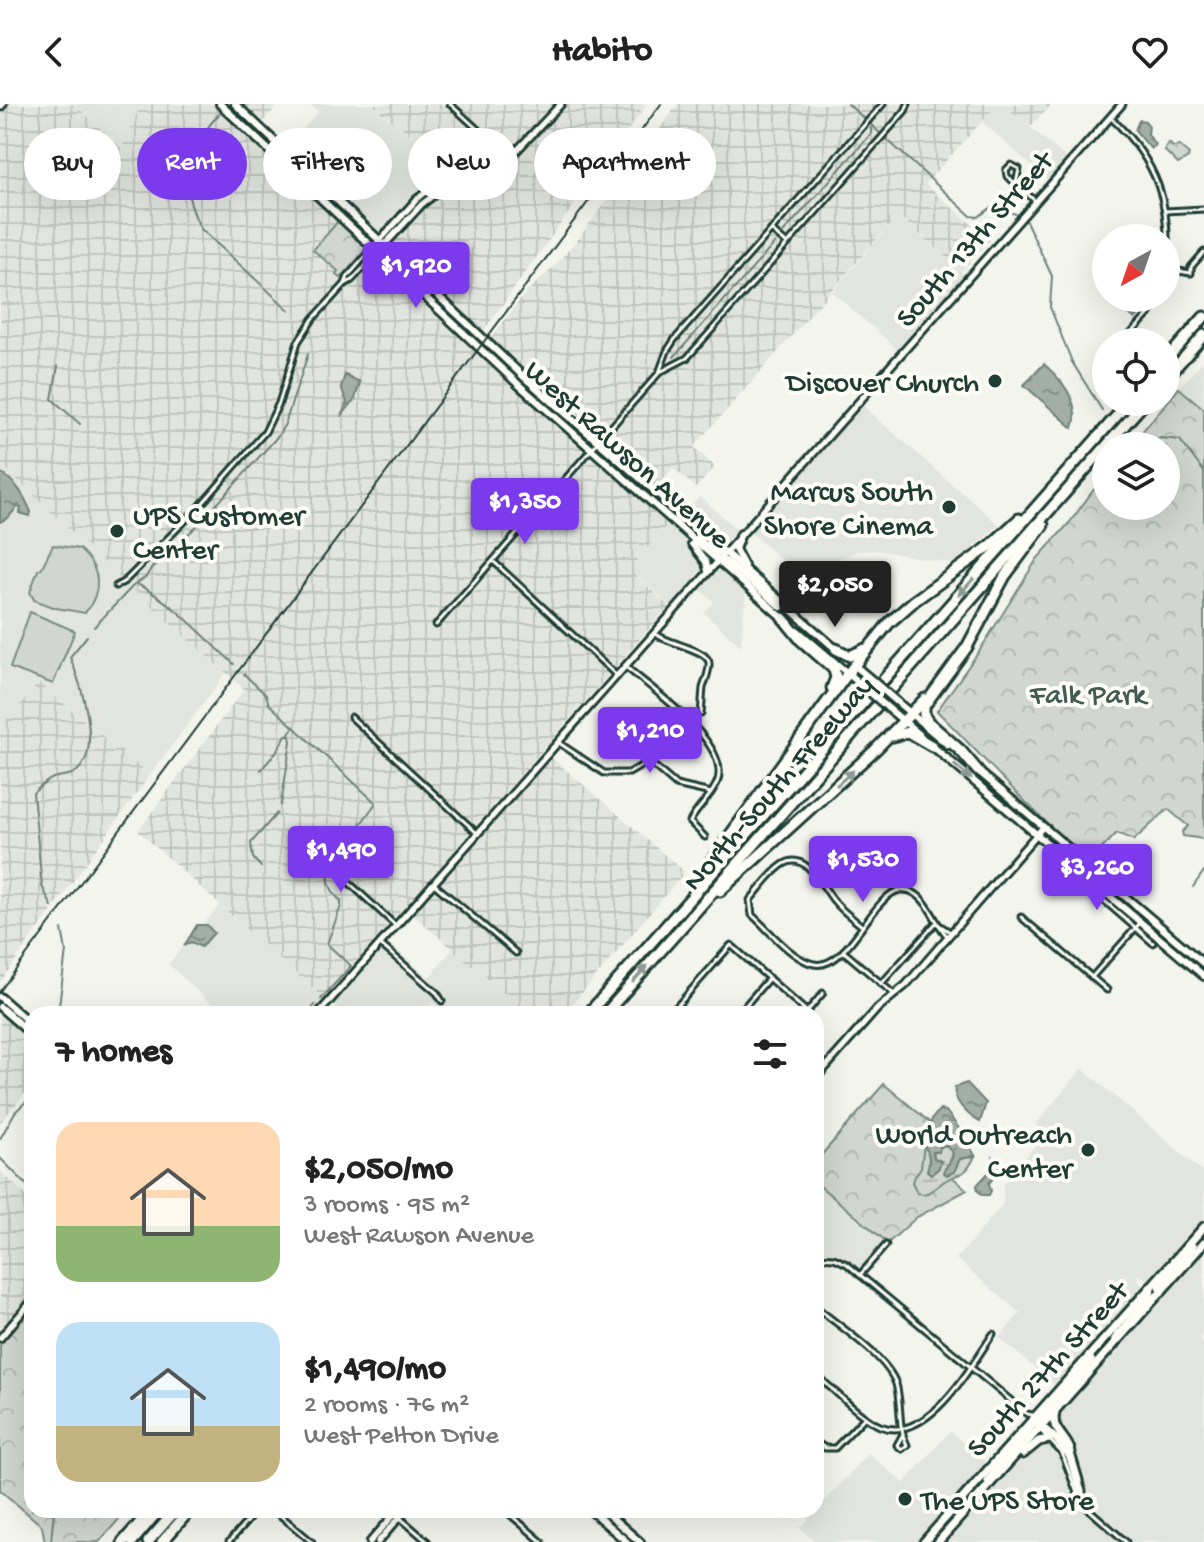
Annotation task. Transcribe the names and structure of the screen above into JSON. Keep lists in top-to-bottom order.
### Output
{
  "streets": {
    "highway": ["North-South Freeway"],
    "main road": ["West Rawson Avenue", "South 27th Street"],
    "street": ["South 13th Street"]
  },
  "crossings": [
    ["South 13th Street", "West Rawson Avenue"]
  ],
  "parks": ["Falk Park"],
  "places": [
    "Discover Church",
    "Marcus South Shore Cinema",
    "UPS Customer Center",
    "World Outreach Center",
    "The UPS Store"
  ],
  "north": "bottom left",
  "page": {
    "header": "Habito",
    "chip": [
      "Buy",
      "Rent",
      "Filters",
      "New",
      "Apartment"
    ],
    "price": [
      "$1,920",
      "$1,350",
      "$2,050",
      "$1,210",
      "$1,490",
      "$1,530",
      "$3,260"
    ],
    "heading": "7 homes",
    "list": [
      {
        "name": "$2,050/mo",
        "note": "3 rooms · 95 m² · West Rawson Avenue"
      },
      {
        "name": "$1,490/mo",
        "note": "2 rooms · 76 m² · West Pelton Drive"
      }
    ]
  }
}
